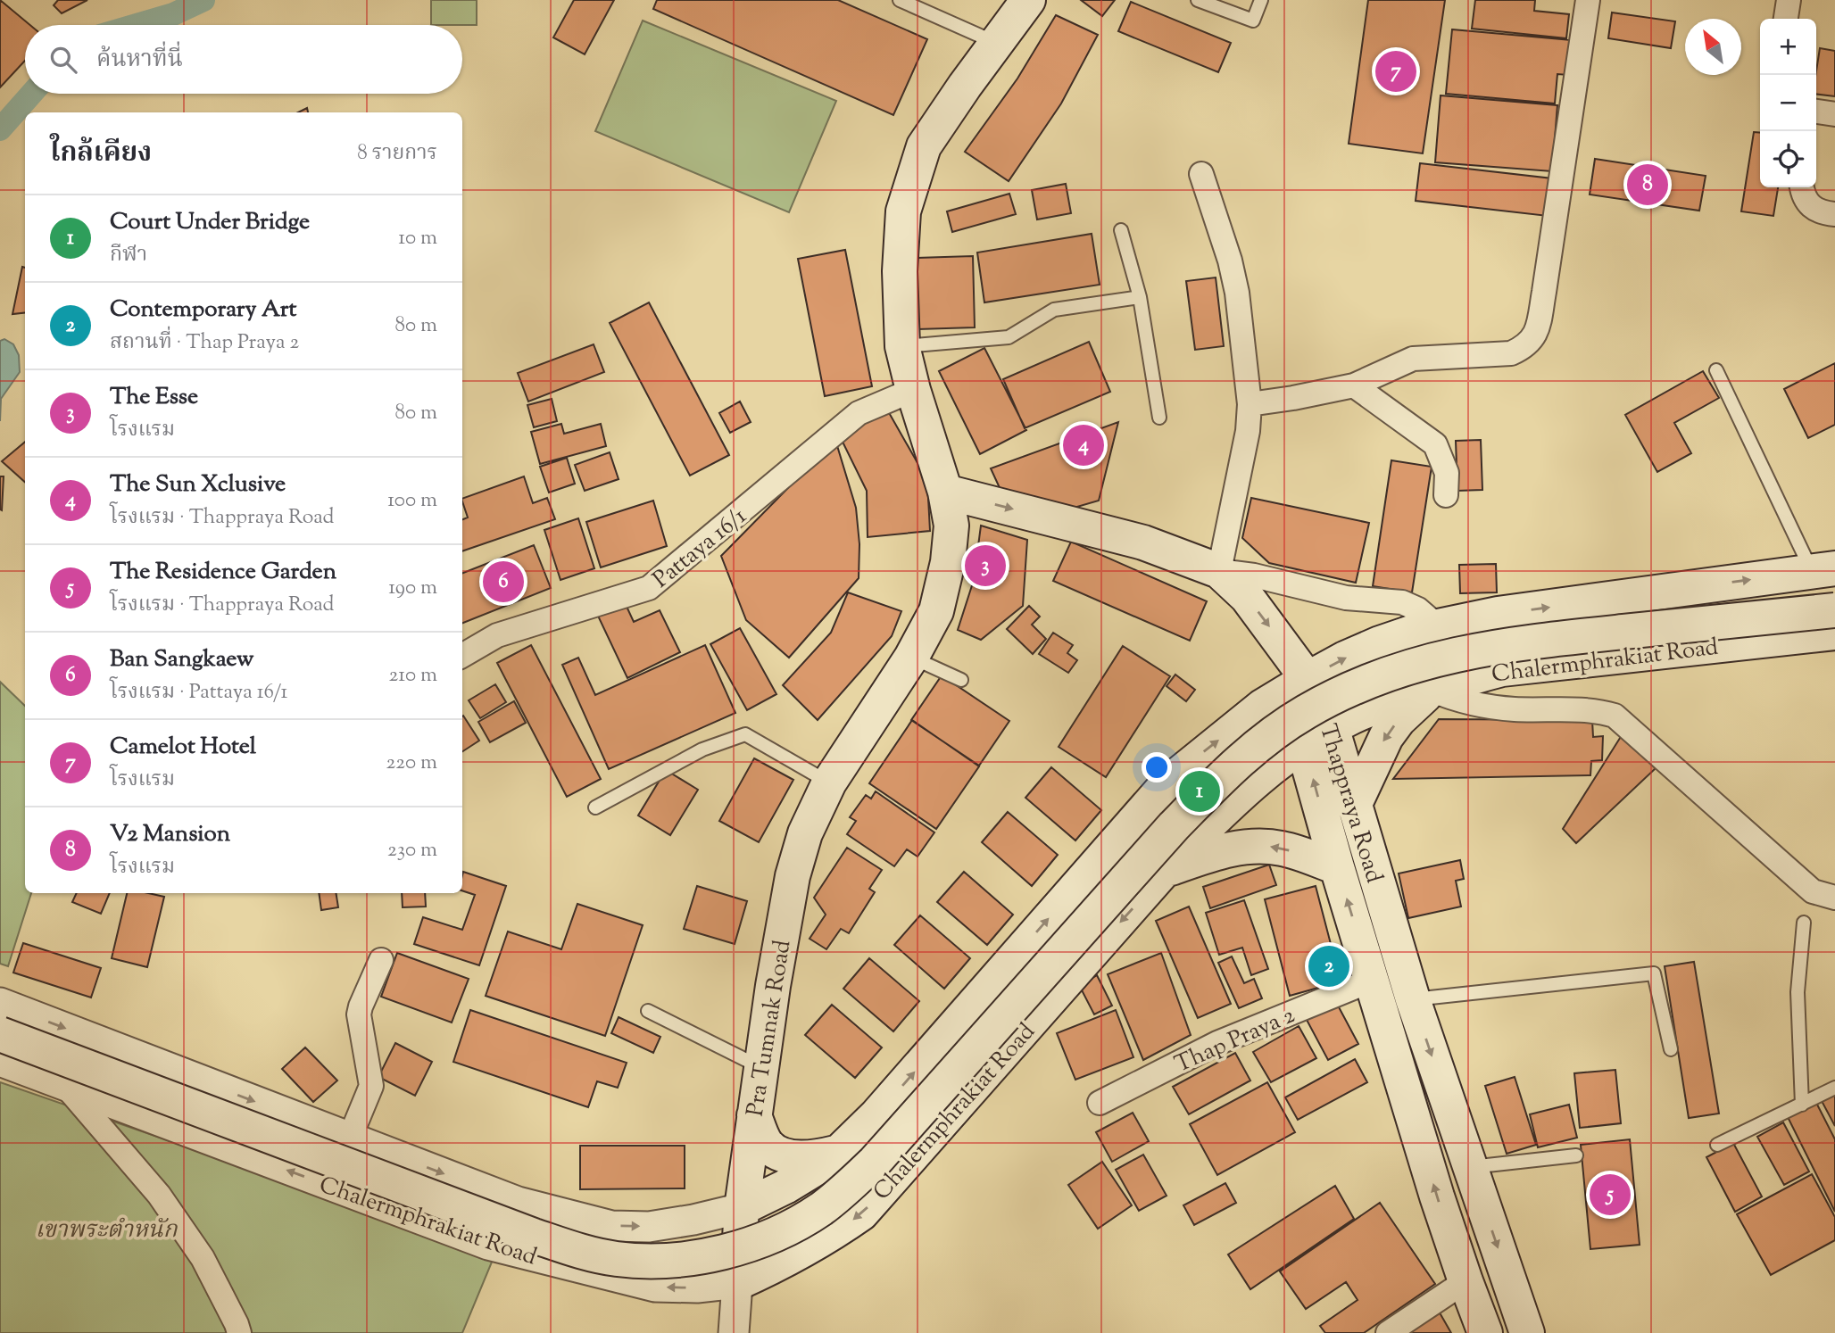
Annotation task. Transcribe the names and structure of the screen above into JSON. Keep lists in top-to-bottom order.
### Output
{
  "streets": {
    "main road": ["Chalermphrakiat Road", "Thappraya Road", "Pra Tumnak Road"],
    "street": ["Pattaya 16/1", "Thap Praya 2"]
  },
  "crossings": [
    ["Pattaya 16/1", "Pra Tumnak Road"],
    ["Chalermphrakiat Road", "Thappraya Road"],
    ["Chalermphrakiat Road", "Pra Tumnak Road"],
    ["Thappraya Road", "Pra Tumnak Road"],
    ["Thappraya Road", "Thap Praya 2"]
  ],
  "parks": ["เขาพระตำหนัก"],
  "north": "top left",
  "page": {
    "map_buttons": ["+", "−"],
    "search": "ค้นหาที่นี่",
    "pins": [
      "7",
      "8",
      "4",
      "3",
      "6",
      "1",
      "2",
      "5"
    ],
    "heading": ["ใกล้เคียง", "8 รายการ"],
    "list": [
      {
        "mark": "1",
        "name": "Court Under Bridge",
        "note": "กีฬา",
        "value": "10 m"
      },
      {
        "mark": "2",
        "name": "Contemporary Art",
        "note": "สถานที่ · Thap Praya 2",
        "value": "80 m"
      },
      {
        "mark": "3",
        "name": "The Esse",
        "note": "โรงแรม",
        "value": "80 m"
      },
      {
        "mark": "4",
        "name": "The Sun Xclusive",
        "note": "โรงแรม · Thappraya Road",
        "value": "100 m"
      },
      {
        "mark": "5",
        "name": "The Residence Garden",
        "note": "โรงแรม · Thappraya Road",
        "value": "190 m"
      },
      {
        "mark": "6",
        "name": "Ban Sangkaew",
        "note": "โรงแรม · Pattaya 16/1",
        "value": "210 m"
      },
      {
        "mark": "7",
        "name": "Camelot Hotel",
        "note": "โรงแรม",
        "value": "220 m"
      },
      {
        "mark": "8",
        "name": "V2 Mansion",
        "note": "โรงแรม",
        "value": "230 m"
      }
    ]
  }
}
